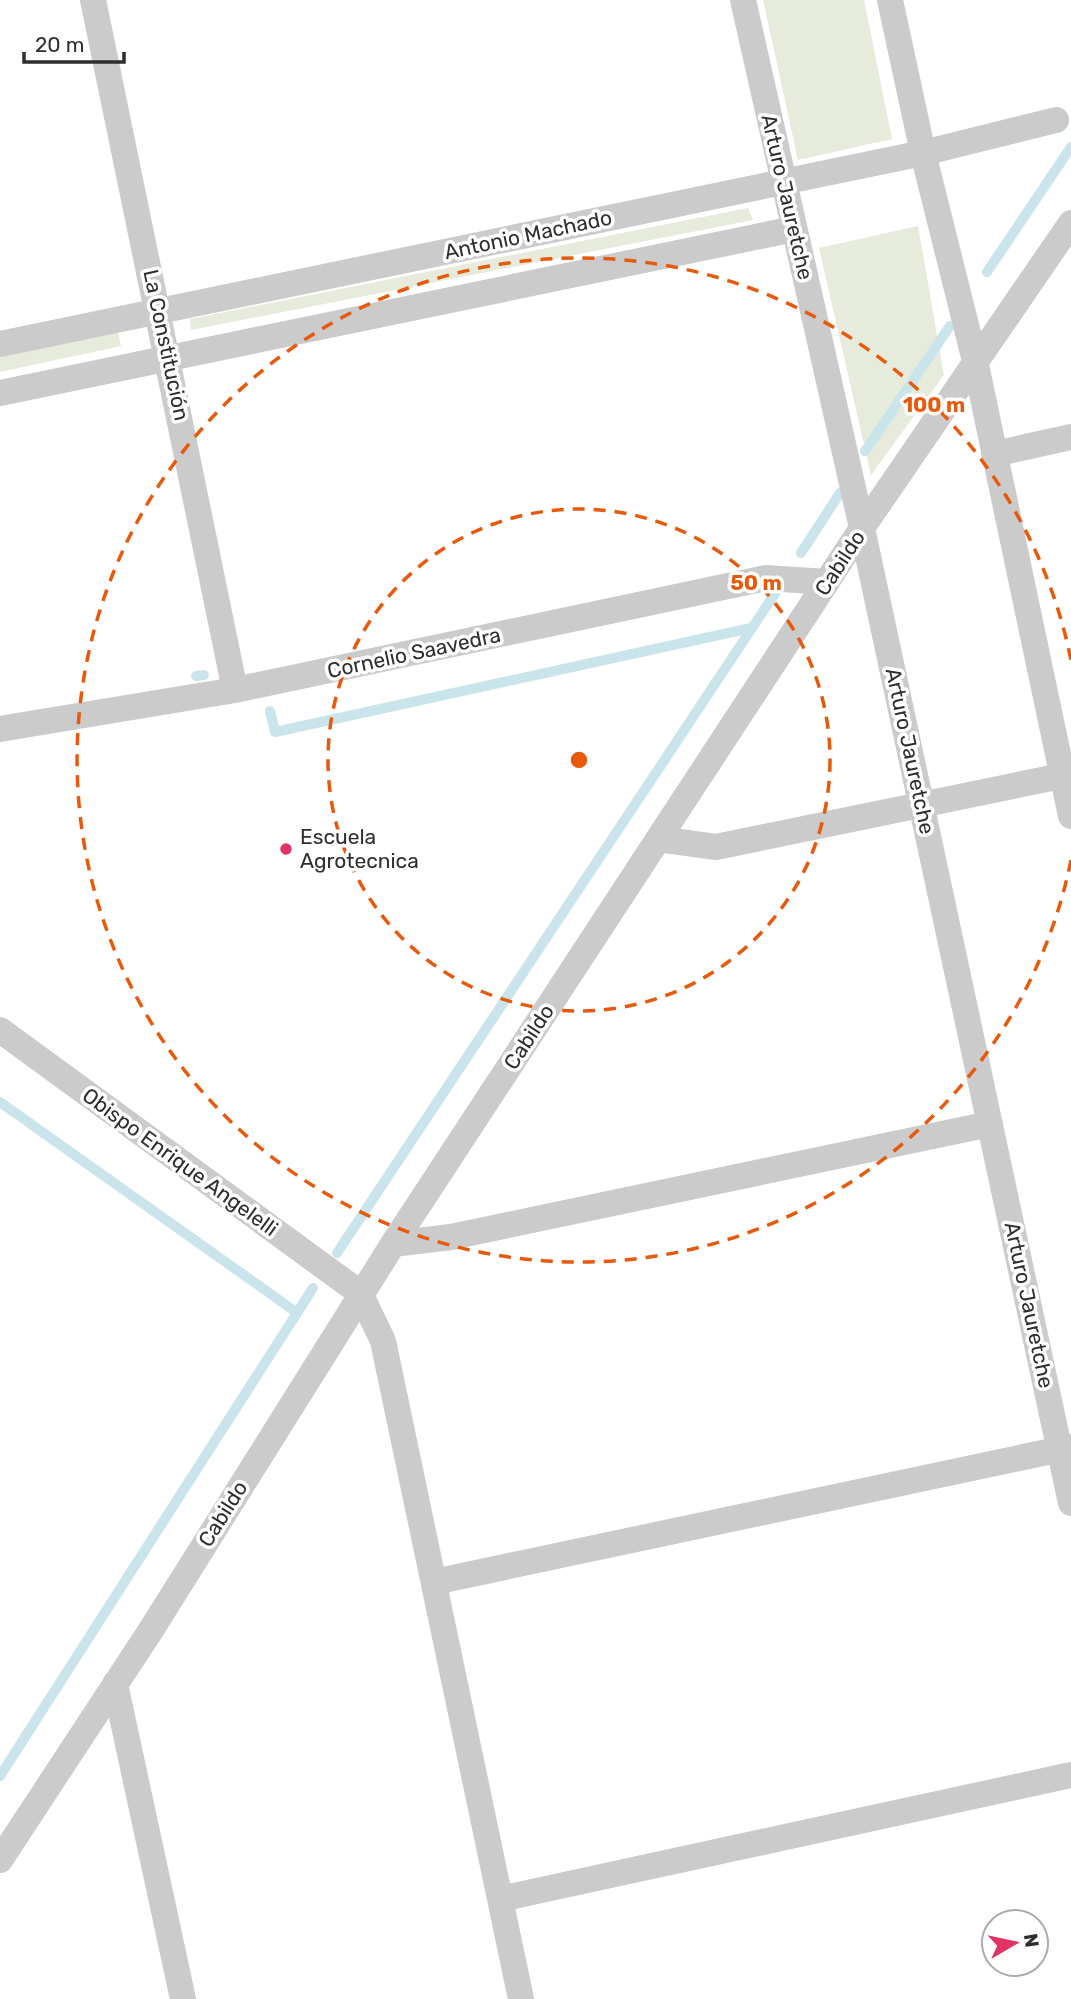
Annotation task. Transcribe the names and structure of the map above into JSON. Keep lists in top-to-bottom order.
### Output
{
  "streets": {
    "street": [
      "Arturo Jauretche",
      "Antonio Machado",
      "La Constitución",
      "Cabildo",
      "Cornelio Saavedra",
      "Obispo Enrique Angelelli"
    ]
  },
  "crossings": [
    ["Arturo Jauretche", "Antonio Machado"],
    ["Arturo Jauretche", "Cabildo"],
    ["Antonio Machado", "La Constitución"],
    ["La Constitución", "Cornelio Saavedra"],
    ["Cabildo", "Cornelio Saavedra"],
    ["Cabildo", "Obispo Enrique Angelelli"]
  ],
  "places": ["Escuela Agrotecnica"],
  "scale_bar": "20 m",
  "north": "right",
  "rings": ["100 m", "50 m"]
}
